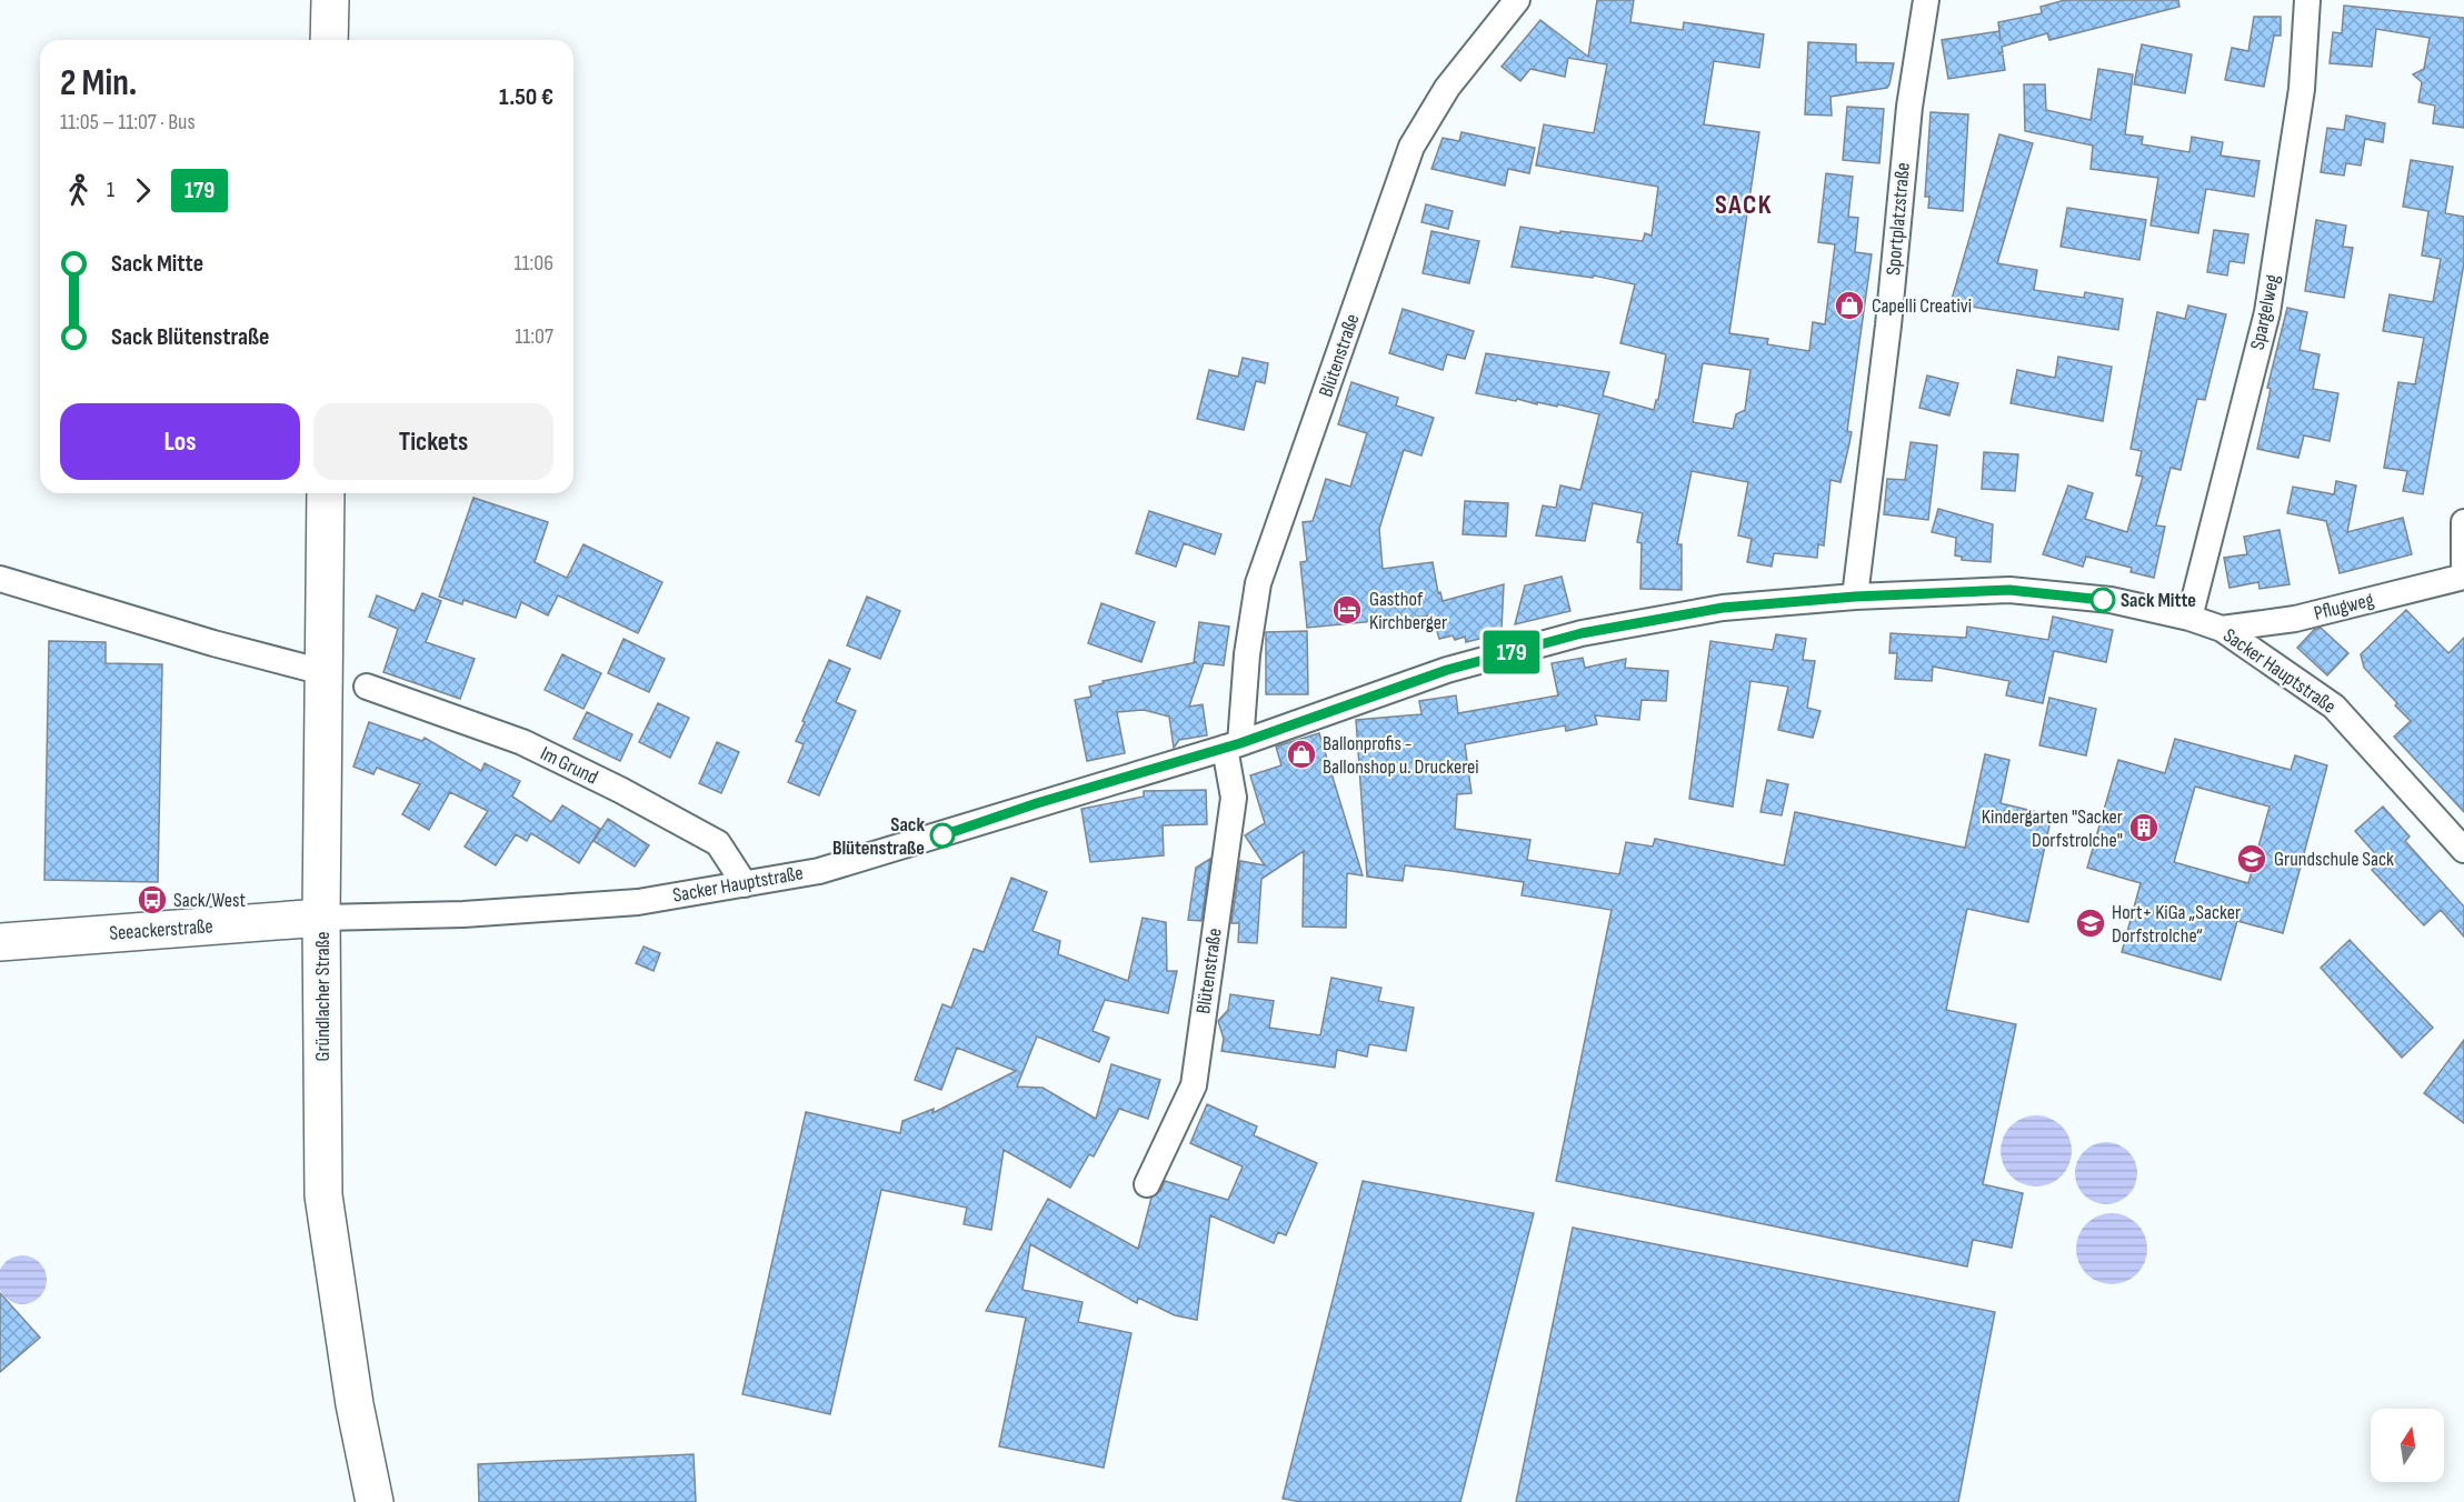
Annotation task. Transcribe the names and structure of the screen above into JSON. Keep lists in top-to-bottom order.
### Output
{
  "streets": {
    "main road": ["Seeackerstraße", "Gründlacher Straße"],
    "street": [
      "Sportplatzstraße",
      "Spargelweg",
      "Blütenstraße",
      "Pflugweg",
      "Sacker Hauptstraße",
      "Im Grund"
    ]
  },
  "crossings": [
    ["Sportplatzstraße", "Sacker Hauptstraße"],
    ["Spargelweg", "Sacker Hauptstraße"],
    ["Blütenstraße", "Sacker Hauptstraße"],
    ["Pflugweg", "Sacker Hauptstraße"],
    ["Sacker Hauptstraße", "Im Grund"],
    ["Sacker Hauptstraße", "Seeackerstraße"],
    ["Sacker Hauptstraße", "Gründlacher Straße"],
    ["Seeackerstraße", "Gründlacher Straße"]
  ],
  "districts": ["SACK"],
  "places": {
    "shop": ["Capelli Creativi", "Ballonprofis - Ballonshop u. Druckerei"],
    "other": ["Sack Mitte", "Sack Blütenstraße"],
    "hotel": ["Gasthof Kirchberger"],
    "building": ["Kindergarten \"Sacker Dorfstrolche\""],
    "school or university": ["Grundschule Sack", "Hort+ KiGa „Sacker Dorfstrolche“"],
    "bus stop": ["Sack/West"]
  },
  "lines": ["bus line 179"],
  "north": "top",
  "page": {
    "on_map": "179",
    "heading": ["2 Min.", "11:05 – 11:07 · Bus", "1.50 €"],
    "legs": ["1", "179"],
    "list": [
      {
        "name": "Sack Mitte",
        "value": "11:06"
      },
      {
        "name": "Sack Blütenstraße",
        "value": "11:07"
      }
    ],
    "buttons": ["Los", "Tickets"]
  }
}
